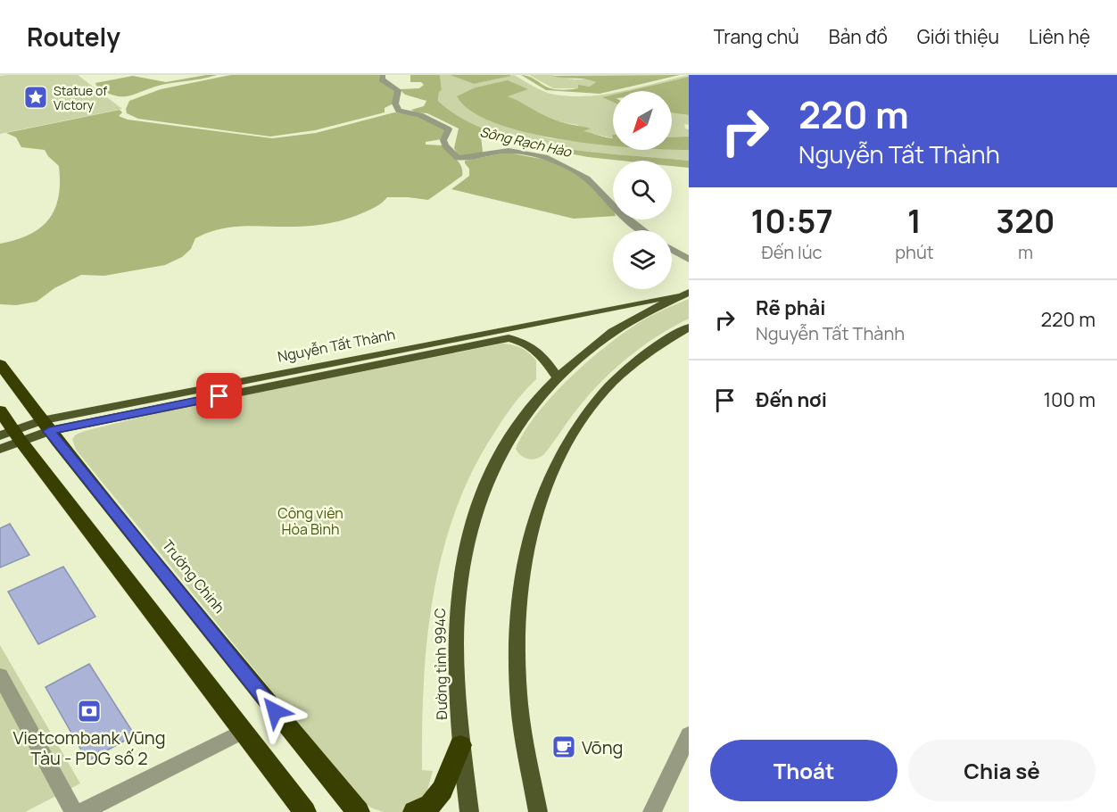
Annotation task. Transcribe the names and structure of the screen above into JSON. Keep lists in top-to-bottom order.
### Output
{
  "streets": {
    "highway": ["Trường Chinh"],
    "main road": ["Nguyễn Tất Thành", "Đường tỉnh 994C"]
  },
  "crossings": [
    ["Nguyễn Tất Thành", "Trường Chinh"],
    ["Nguyễn Tất Thành", "Đường tỉnh 994C"]
  ],
  "water": ["Sông Rạch Hào"],
  "parks": ["Công viên Hòa Bình"],
  "places": {
    "place": ["Statue of Victory"],
    "bank": ["Vietcombank Vũng Tàu - PDG số 2"],
    "cafe": ["Võng"]
  },
  "north": "bottom left",
  "page": {
    "header": "Routely",
    "nav": [
      "Trang chủ",
      "Bản đồ",
      "Giới thiệu",
      "Liên hệ"
    ],
    "turn": ["220 m", "Nguyễn Tất Thành"],
    "eta": [
      "10:57",
      "Đến lúc",
      "1",
      "phút",
      "320",
      "m"
    ],
    "list": [
      {
        "name": "Rẽ phải",
        "note": "Nguyễn Tất Thành",
        "value": "220 m"
      },
      {
        "name": "Đến nơi",
        "value": "100 m"
      }
    ],
    "buttons": ["Thoát", "Chia sẻ"]
  }
}
